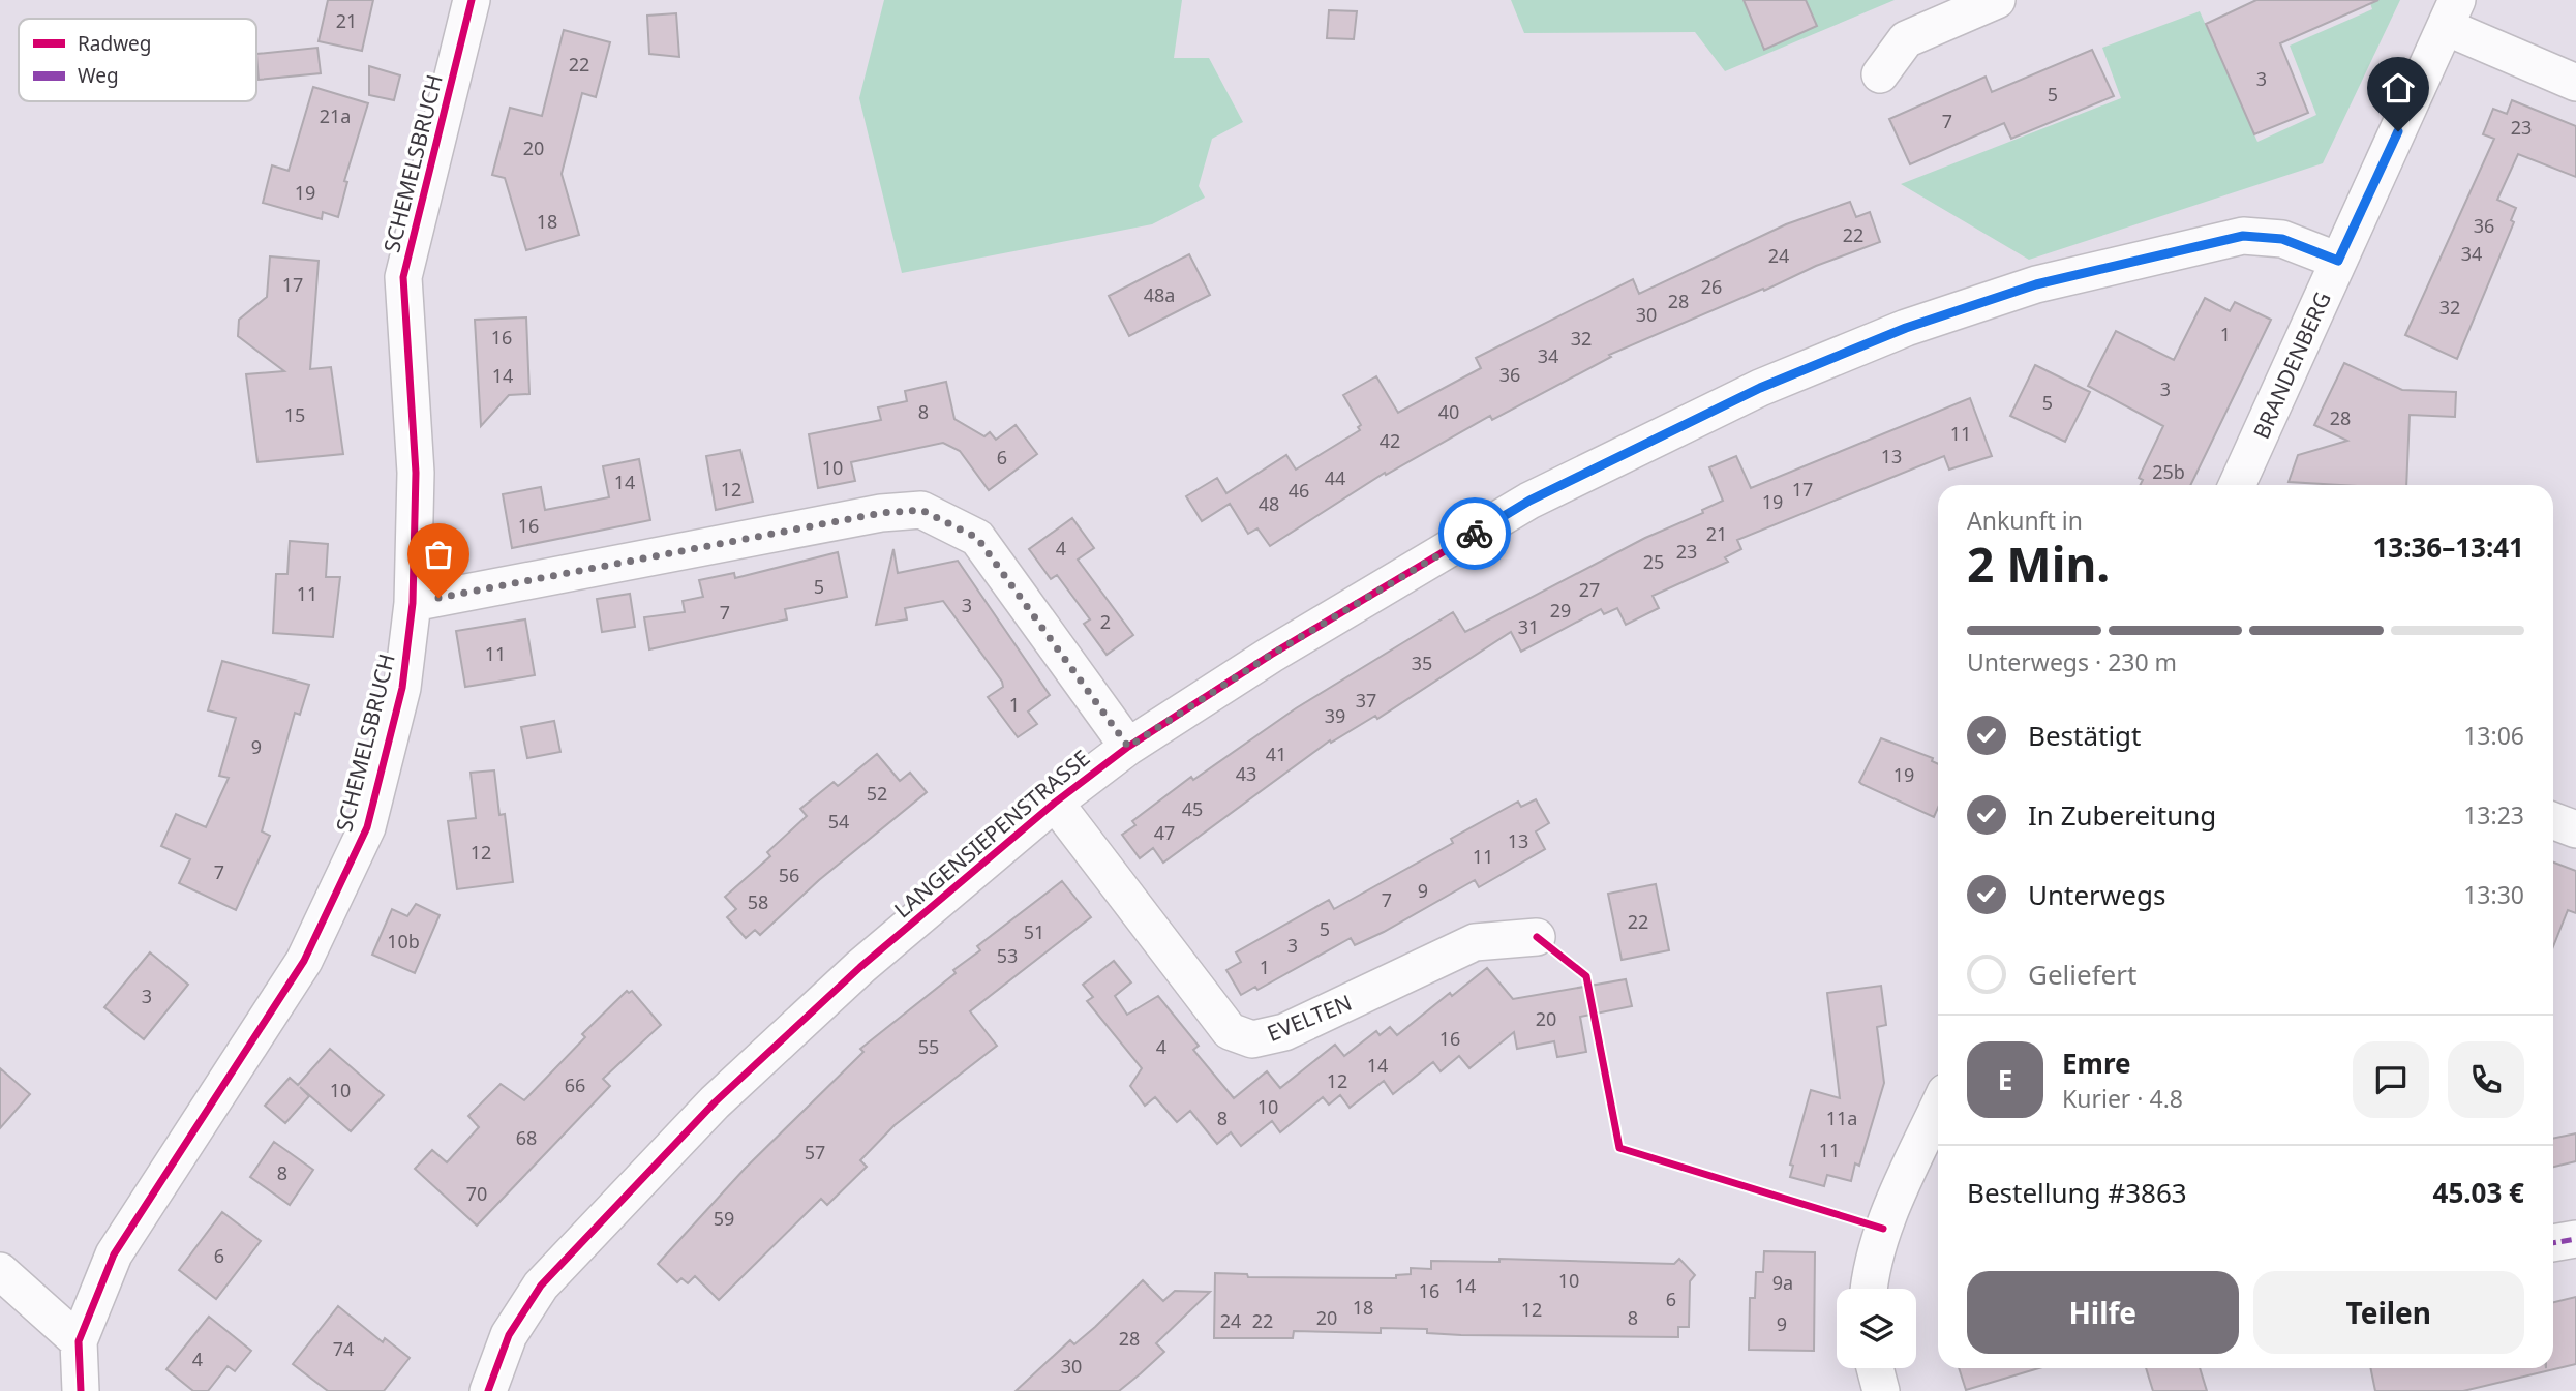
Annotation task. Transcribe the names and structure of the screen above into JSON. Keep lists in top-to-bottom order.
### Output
{
  "streets": {
    "street": [
      "SCHEMELSBRUCH",
      "BRANDENBERG",
      "LANGENSIEPENSTRASSE",
      "EVELTEN"
    ]
  },
  "crossings": [
    ["BRANDENBERG", "LANGENSIEPENSTRASSE"],
    ["LANGENSIEPENSTRASSE", "EVELTEN"]
  ],
  "house_numbers": [
    "21",
    "22",
    "3",
    "5",
    "21a",
    "7",
    "23",
    "20",
    "19",
    "18",
    "36",
    "22",
    "34",
    "24",
    "17",
    "26",
    "48a",
    "28",
    "32",
    "30",
    "1",
    "16",
    "32",
    "34",
    "36",
    "14",
    "3",
    "5",
    "8",
    "40",
    "15",
    "28",
    "11",
    "42",
    "13",
    "6",
    "10",
    "25b",
    "44",
    "14",
    "12",
    "17",
    "46",
    "19",
    "48",
    "16",
    "21",
    "4",
    "23",
    "25",
    "5",
    "27",
    "11",
    "3",
    "29",
    "7",
    "2",
    "31",
    "11",
    "35",
    "37",
    "1",
    "39",
    "9",
    "41",
    "43",
    "19",
    "52",
    "45",
    "54",
    "47",
    "13",
    "12",
    "11",
    "7",
    "56",
    "9",
    "7",
    "58",
    "22",
    "5",
    "51",
    "10b",
    "3",
    "53",
    "1",
    "3",
    "20",
    "16",
    "55",
    "4",
    "14",
    "12",
    "66",
    "10",
    "10",
    "8",
    "11a",
    "68",
    "11",
    "57",
    "8",
    "70",
    "59",
    "6",
    "10",
    "9a",
    "14",
    "16",
    "6",
    "18",
    "12",
    "20",
    "8",
    "24",
    "22",
    "9",
    "28",
    "74",
    "4",
    "30"
  ],
  "legend": ["Radweg", "Weg"],
  "page": {
    "heading": ["2 Min.", "Ankunft in", "13:36–13:41"],
    "panel": [
      "Emre",
      "Kurier · 4.8",
      "Bestellung #3863",
      "45.03 €"
    ],
    "bar": "Unterwegs · 230 m",
    "list": [
      ["Bestätigt", "13:06"],
      ["In Zubereitung", "13:23"],
      ["Unterwegs", "13:30"],
      "Geliefert"
    ],
    "round": "E",
    "buttons": ["Hilfe", "Teilen"]
  }
}
